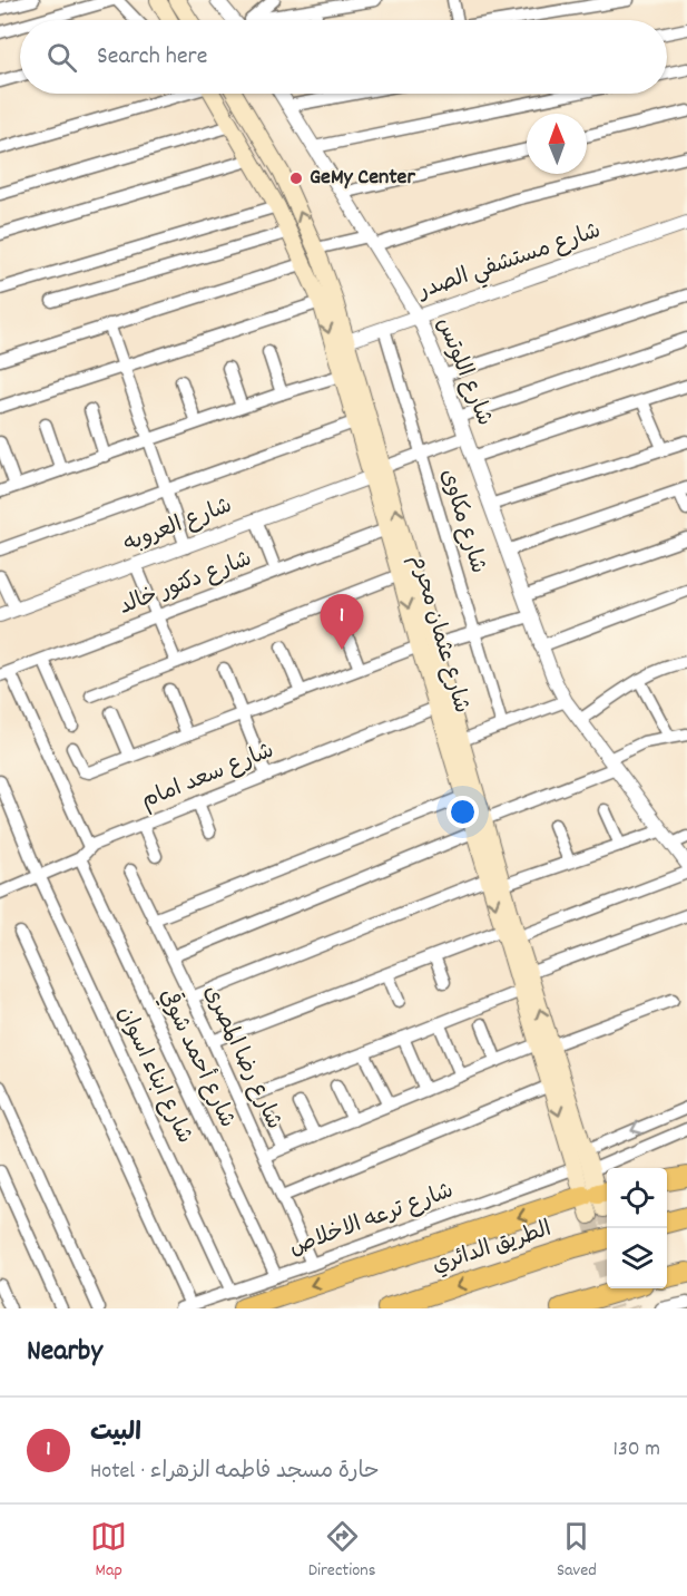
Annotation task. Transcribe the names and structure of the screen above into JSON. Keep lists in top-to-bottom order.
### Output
{
  "streets": {
    "highway": ["الطريق الدائري"],
    "main road": ["شارع عثمان محرم"],
    "street": [
      "شارع مستشفي الصدر",
      "شارع اللوتس",
      "شارع مكاوى",
      "شارع العروبه",
      "شارع دكتور خالد",
      "شارع سعد امام",
      "شارع رضا المصرى",
      "شارع أحمد شوقي",
      "شارع ابناء اسوان",
      "شارع ترعه الاخلاص"
    ]
  },
  "crossings": [
    ["شارع مستشفي الصدر", "شارع اللوتس"],
    ["شارع مستشفي الصدر", "شارع مكاوى"],
    ["شارع مستشفي الصدر", "شارع عثمان محرم"],
    ["شارع العروبه", "شارع عثمان محرم"],
    ["شارع دكتور خالد", "شارع عثمان محرم"],
    ["شارع عثمان محرم", "شارع سعد امام"],
    ["شارع عثمان محرم", "شارع ترعه الاخلاص"],
    ["شارع سعد امام", "شارع أحمد شوقي"],
    ["شارع سعد امام", "شارع ابناء اسوان"],
    ["شارع رضا المصرى", "شارع ترعه الاخلاص"],
    ["شارع أحمد شوقي", "شارع ترعه الاخلاص"],
    ["شارع ابناء اسوان", "شارع ترعه الاخلاص"]
  ],
  "places": ["GeMy Center"],
  "north": "top",
  "page": {
    "search": "Search here",
    "pins": "1",
    "heading": "Nearby",
    "list": [
      {
        "mark": "1",
        "name": "البيت",
        "note": "Hotel · حارة مسجد فاطمه الزهراء",
        "value": "130 m"
      }
    ],
    "nav": ["Map", "Directions", "Saved"]
  }
}
